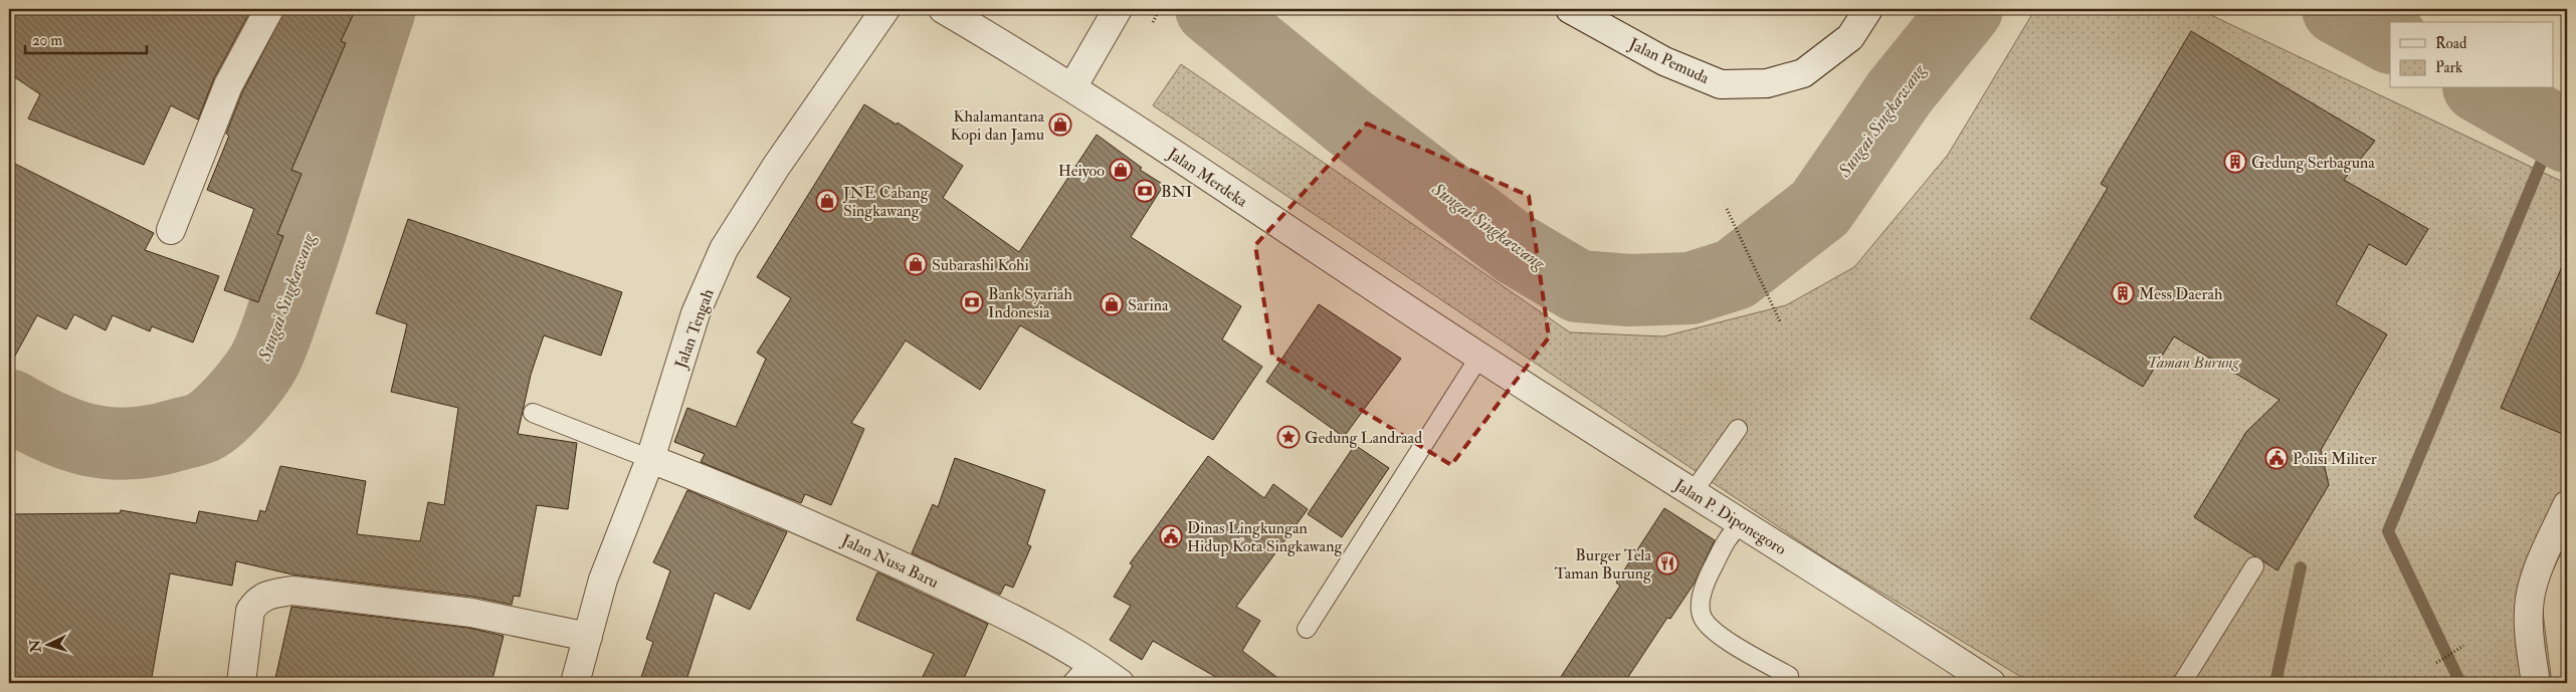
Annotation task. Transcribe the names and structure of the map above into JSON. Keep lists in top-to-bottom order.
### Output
{
  "streets": {
    "street": [
      "Jalan Pemuda",
      "Jalan Merdeka",
      "Jalan Tengah",
      "Jalan P. Diponegoro",
      "Jalan Nusa Baru"
    ]
  },
  "crossings": [
    ["Jalan Merdeka", "Jalan P. Diponegoro"],
    ["Jalan Tengah", "Jalan Nusa Baru"]
  ],
  "water": ["Sungai Singkawang"],
  "parks": ["Taman Burung"],
  "places": {
    "shop": [
      "Khalamantana Kopi dan Jamu",
      "Heiyoo",
      "JNE Cabang Singkawang",
      "Subarashi Kohi",
      "Sarina"
    ],
    "building": ["Gedung Serbaguna", "Mess Daerah"],
    "bank": ["BNI", "Bank Syariah Indonesia"],
    "place": ["Gedung Landraad"],
    "public building": ["Polisi Militer", "Dinas Lingkungan Hidup Kota Singkawang"],
    "restaurant": ["Burger Tela Taman Burung"]
  },
  "legend": ["Road", "Park"],
  "scale_bar": "20 m",
  "north": "left"
}
